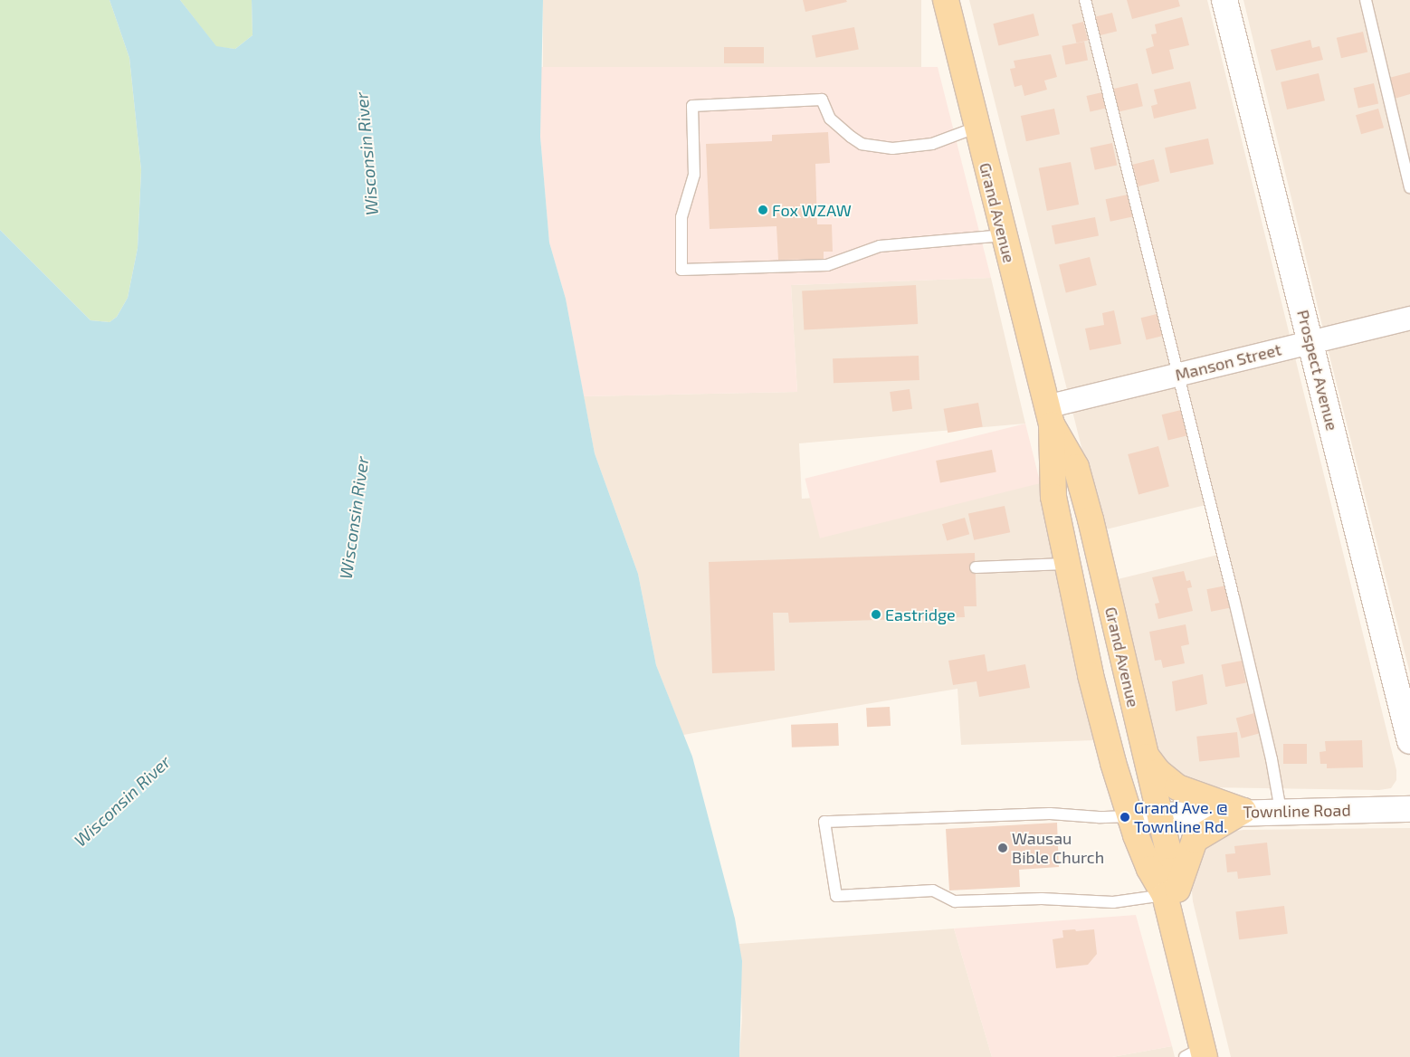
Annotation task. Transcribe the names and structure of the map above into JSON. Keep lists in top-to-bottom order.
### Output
{
  "streets": {
    "main road": ["Grand Avenue"],
    "street": ["Manson Street", "Prospect Avenue", "Townline Road"]
  },
  "crossings": [
    ["Grand Avenue", "Manson Street"],
    ["Grand Avenue", "Townline Road"],
    ["Manson Street", "Prospect Avenue"]
  ],
  "water": ["Wisconsin River"],
  "places": [
    "Fox WZAW",
    "Eastridge",
    "Grand Ave. @ Townline Rd.",
    "Wausau Bible Church"
  ]
}
